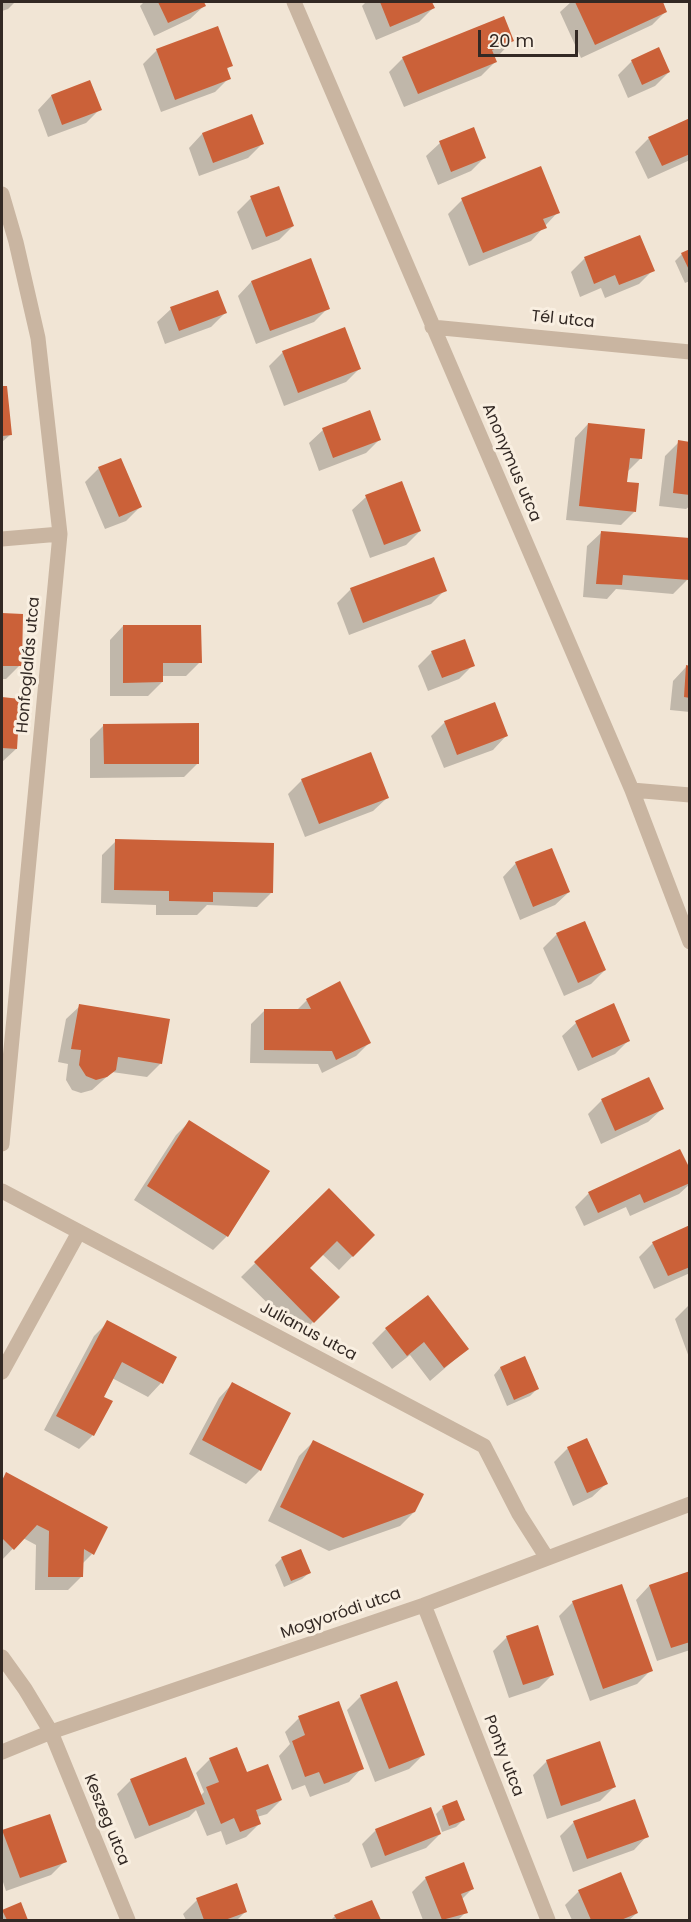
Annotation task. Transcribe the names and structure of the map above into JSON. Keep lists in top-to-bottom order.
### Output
{
  "streets": {
    "street": [
      "Tél utca",
      "Anonymus utca",
      "Honfoglalás utca",
      "Julianus utca",
      "Mogyoródi utca",
      "Ponty utca",
      "Keszeg utca"
    ]
  },
  "crossings": [
    ["Tél utca", "Anonymus utca"],
    ["Julianus utca", "Mogyoródi utca"],
    ["Mogyoródi utca", "Ponty utca"],
    ["Mogyoródi utca", "Keszeg utca"]
  ],
  "scale_bar": "20 m"
}
